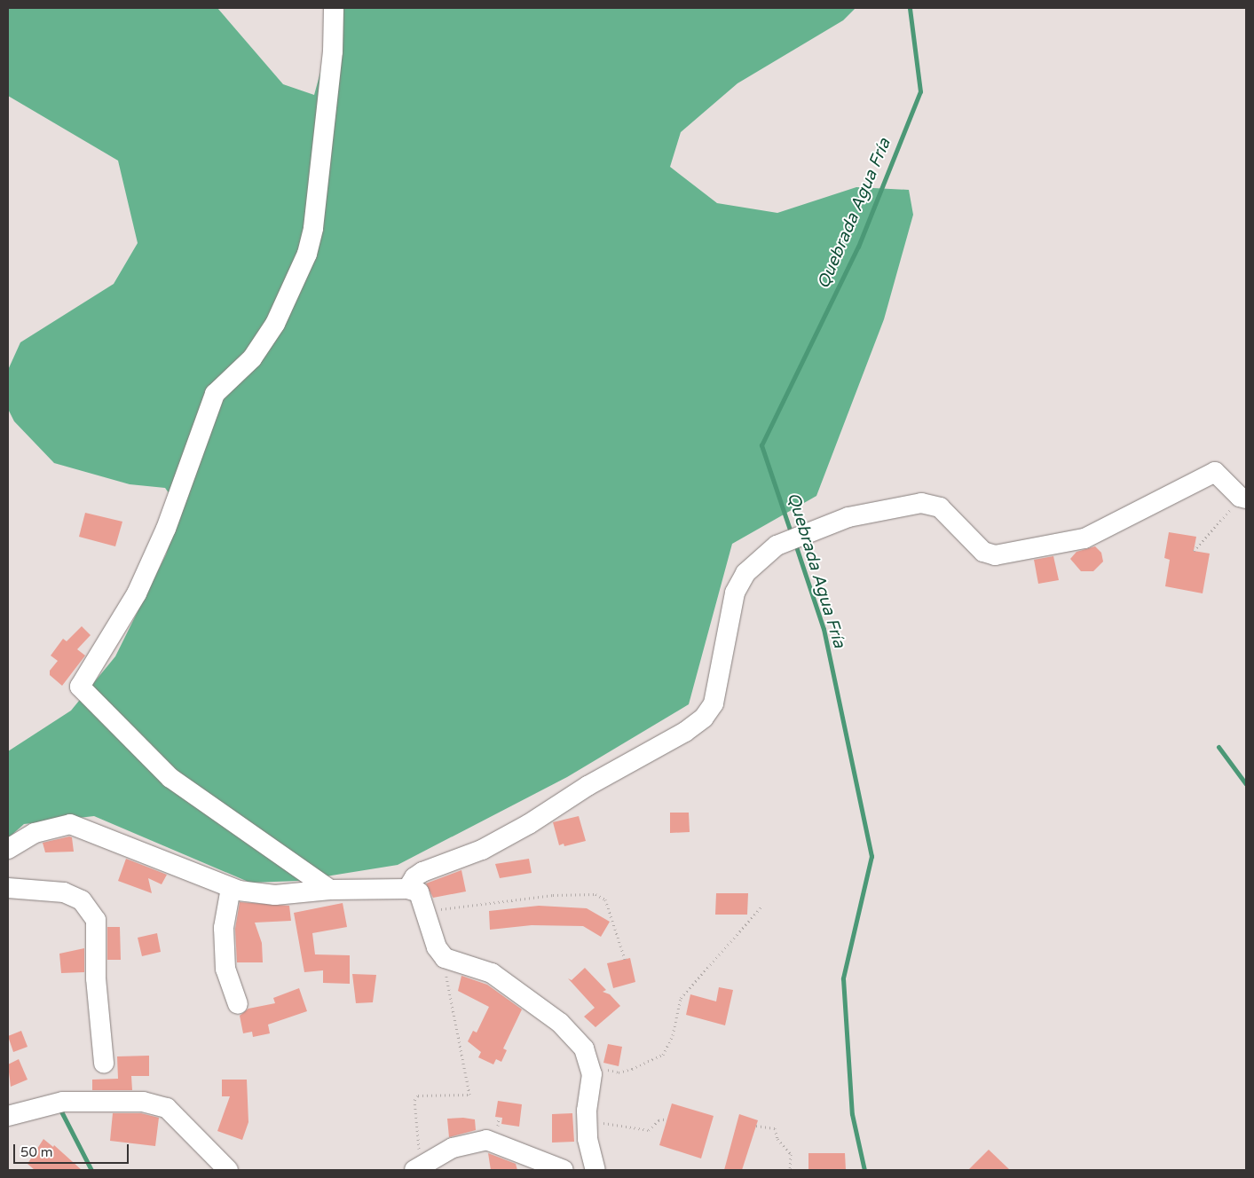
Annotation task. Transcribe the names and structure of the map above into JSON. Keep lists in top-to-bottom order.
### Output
{
  "water": ["Quebrada Agua Fría"],
  "scale_bar": "50 m"
}
